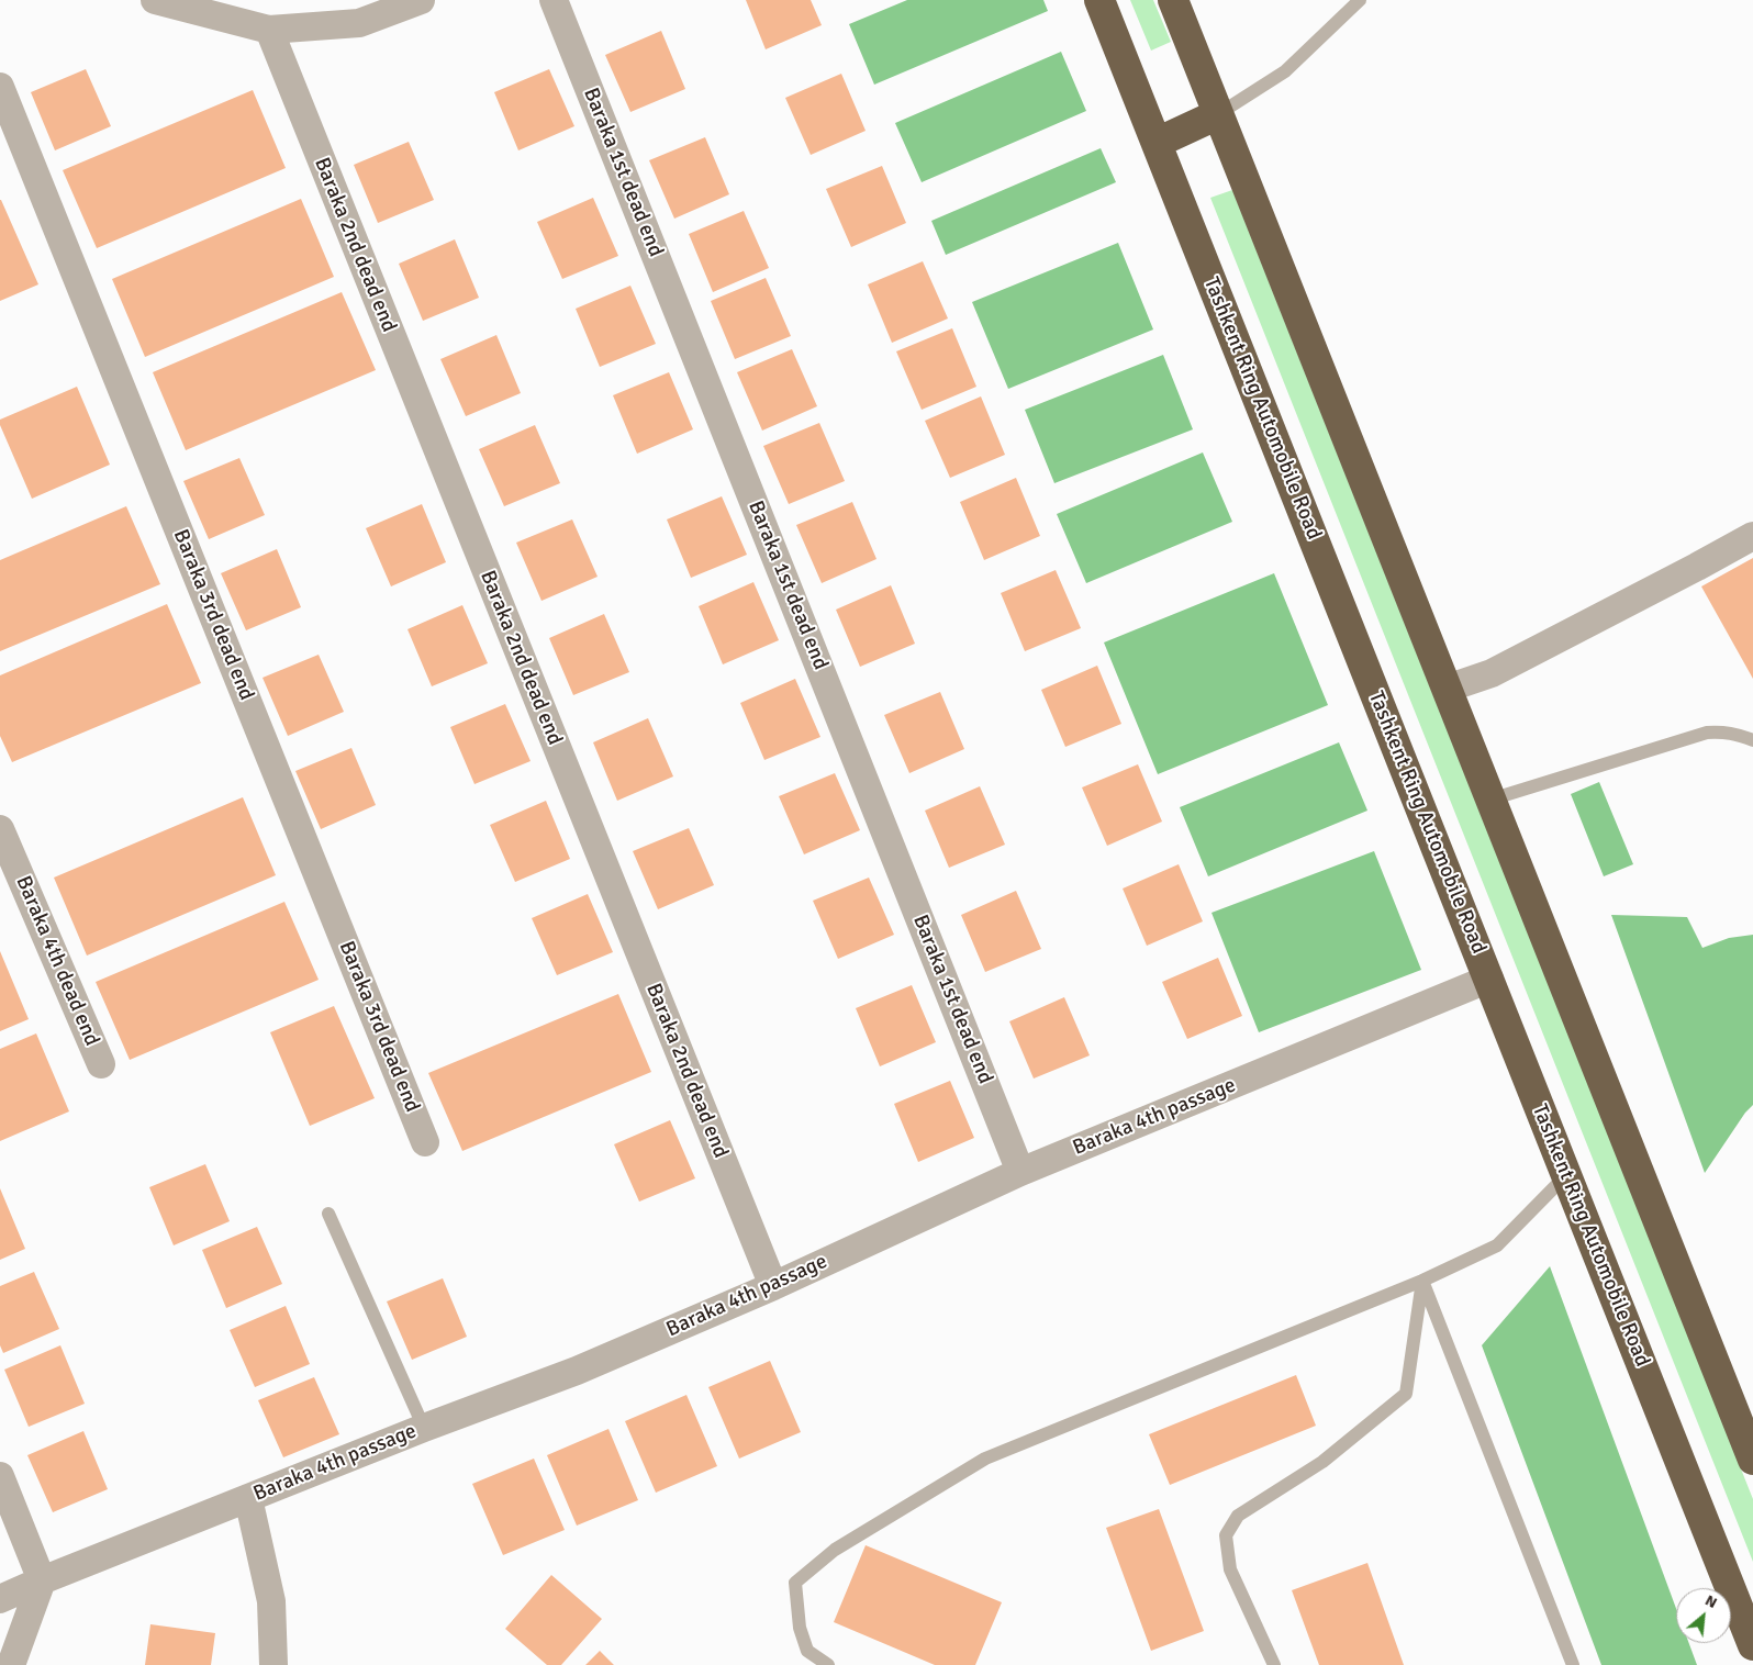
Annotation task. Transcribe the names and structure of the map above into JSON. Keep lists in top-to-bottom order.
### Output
{
  "streets": {
    "highway": ["Tashkent Ring Automobile Road"],
    "street": [
      "Baraka 1st dead end",
      "Baraka 2nd dead end",
      "Baraka 3rd dead end",
      "Baraka 4th dead end",
      "Baraka 4th passage"
    ]
  },
  "crossings": [
    ["Baraka 1st dead end", "Baraka 4th passage"],
    ["Baraka 2nd dead end", "Baraka 4th passage"],
    ["Tashkent Ring Automobile Road", "Baraka 4th passage"]
  ],
  "north": "top right"
}
